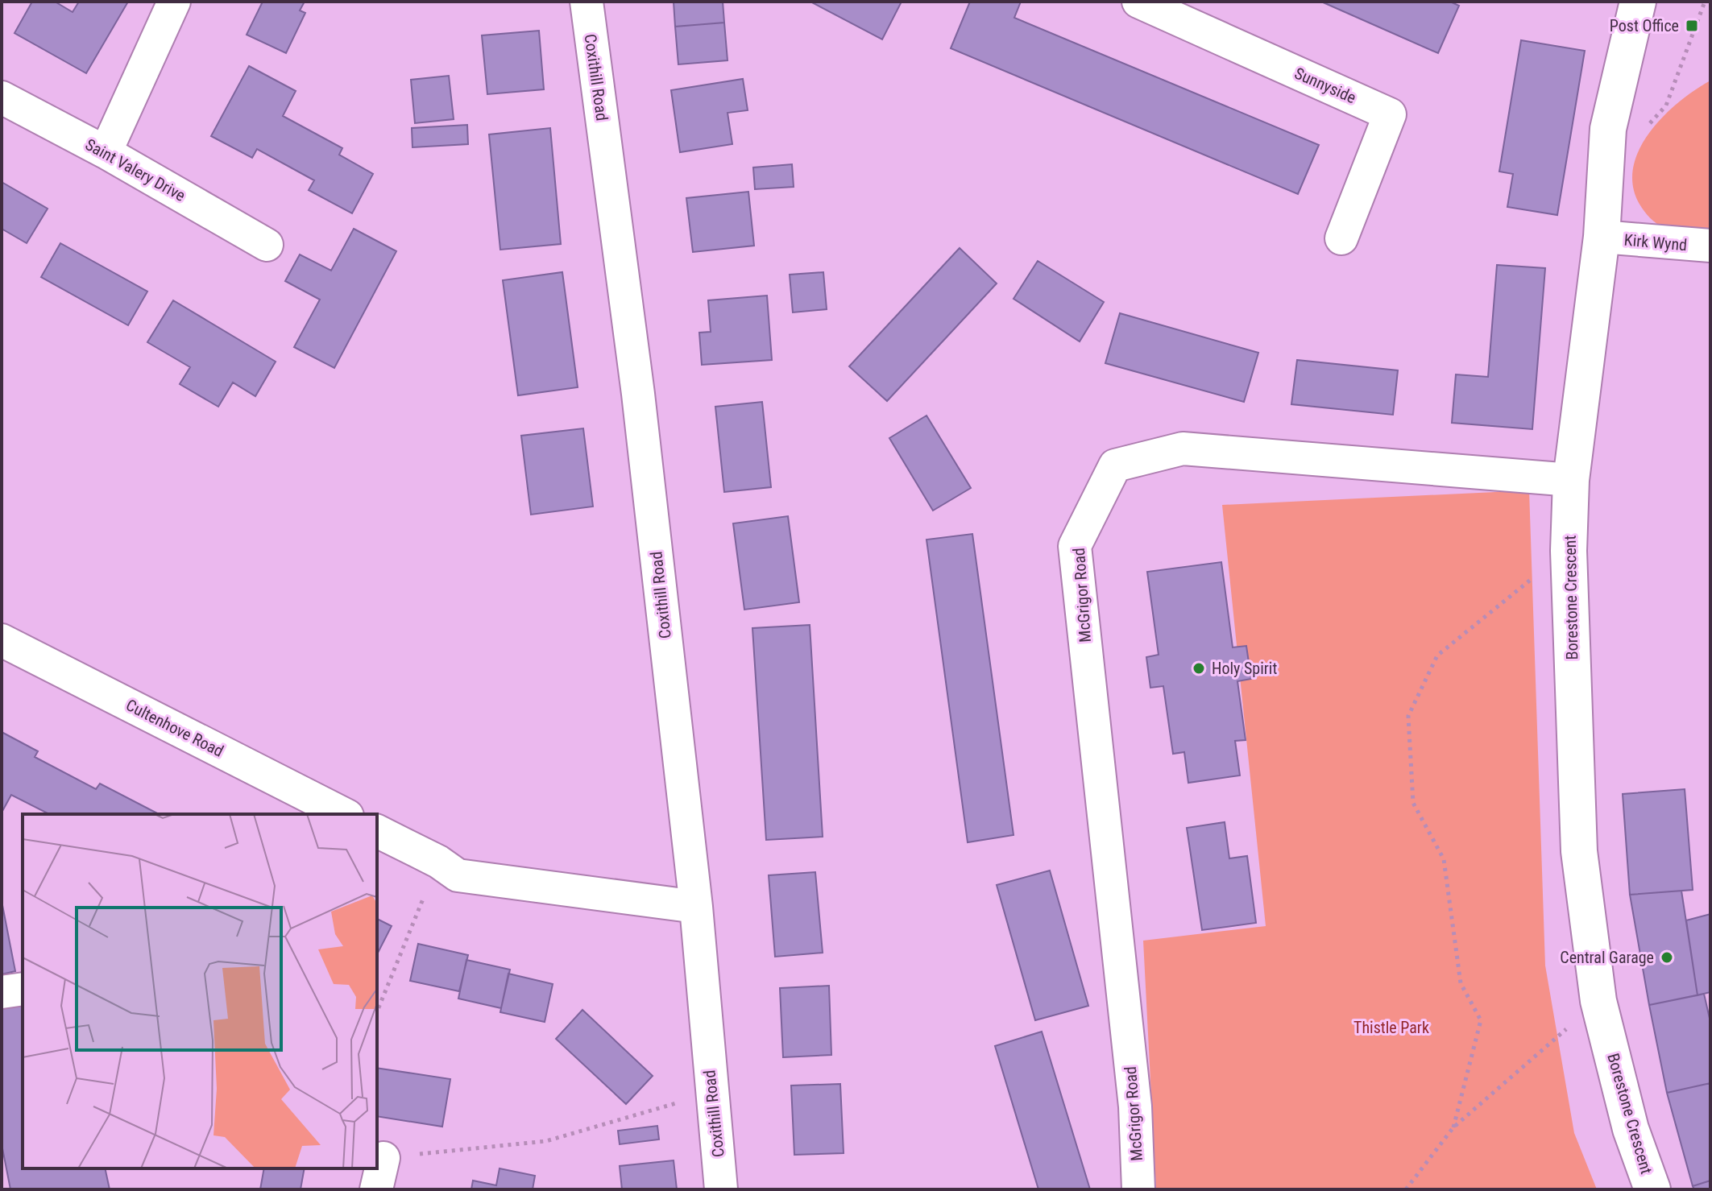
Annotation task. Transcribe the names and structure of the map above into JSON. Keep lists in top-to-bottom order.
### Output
{
  "streets": {
    "main road": ["Borestone Crescent"],
    "street": [
      "Coxithill Road",
      "Sunnyside",
      "Saint Valery Drive",
      "Kirk Wynd",
      "McGrigor Road",
      "Cultenhove Road"
    ]
  },
  "crossings": [
    ["Kirk Wynd", "Borestone Crescent"],
    ["McGrigor Road", "Borestone Crescent"]
  ],
  "parks": ["Thistle Park"],
  "places": {
    "transit": ["Post Office"],
    "other": ["Holy Spirit", "Central Garage"]
  }
}
